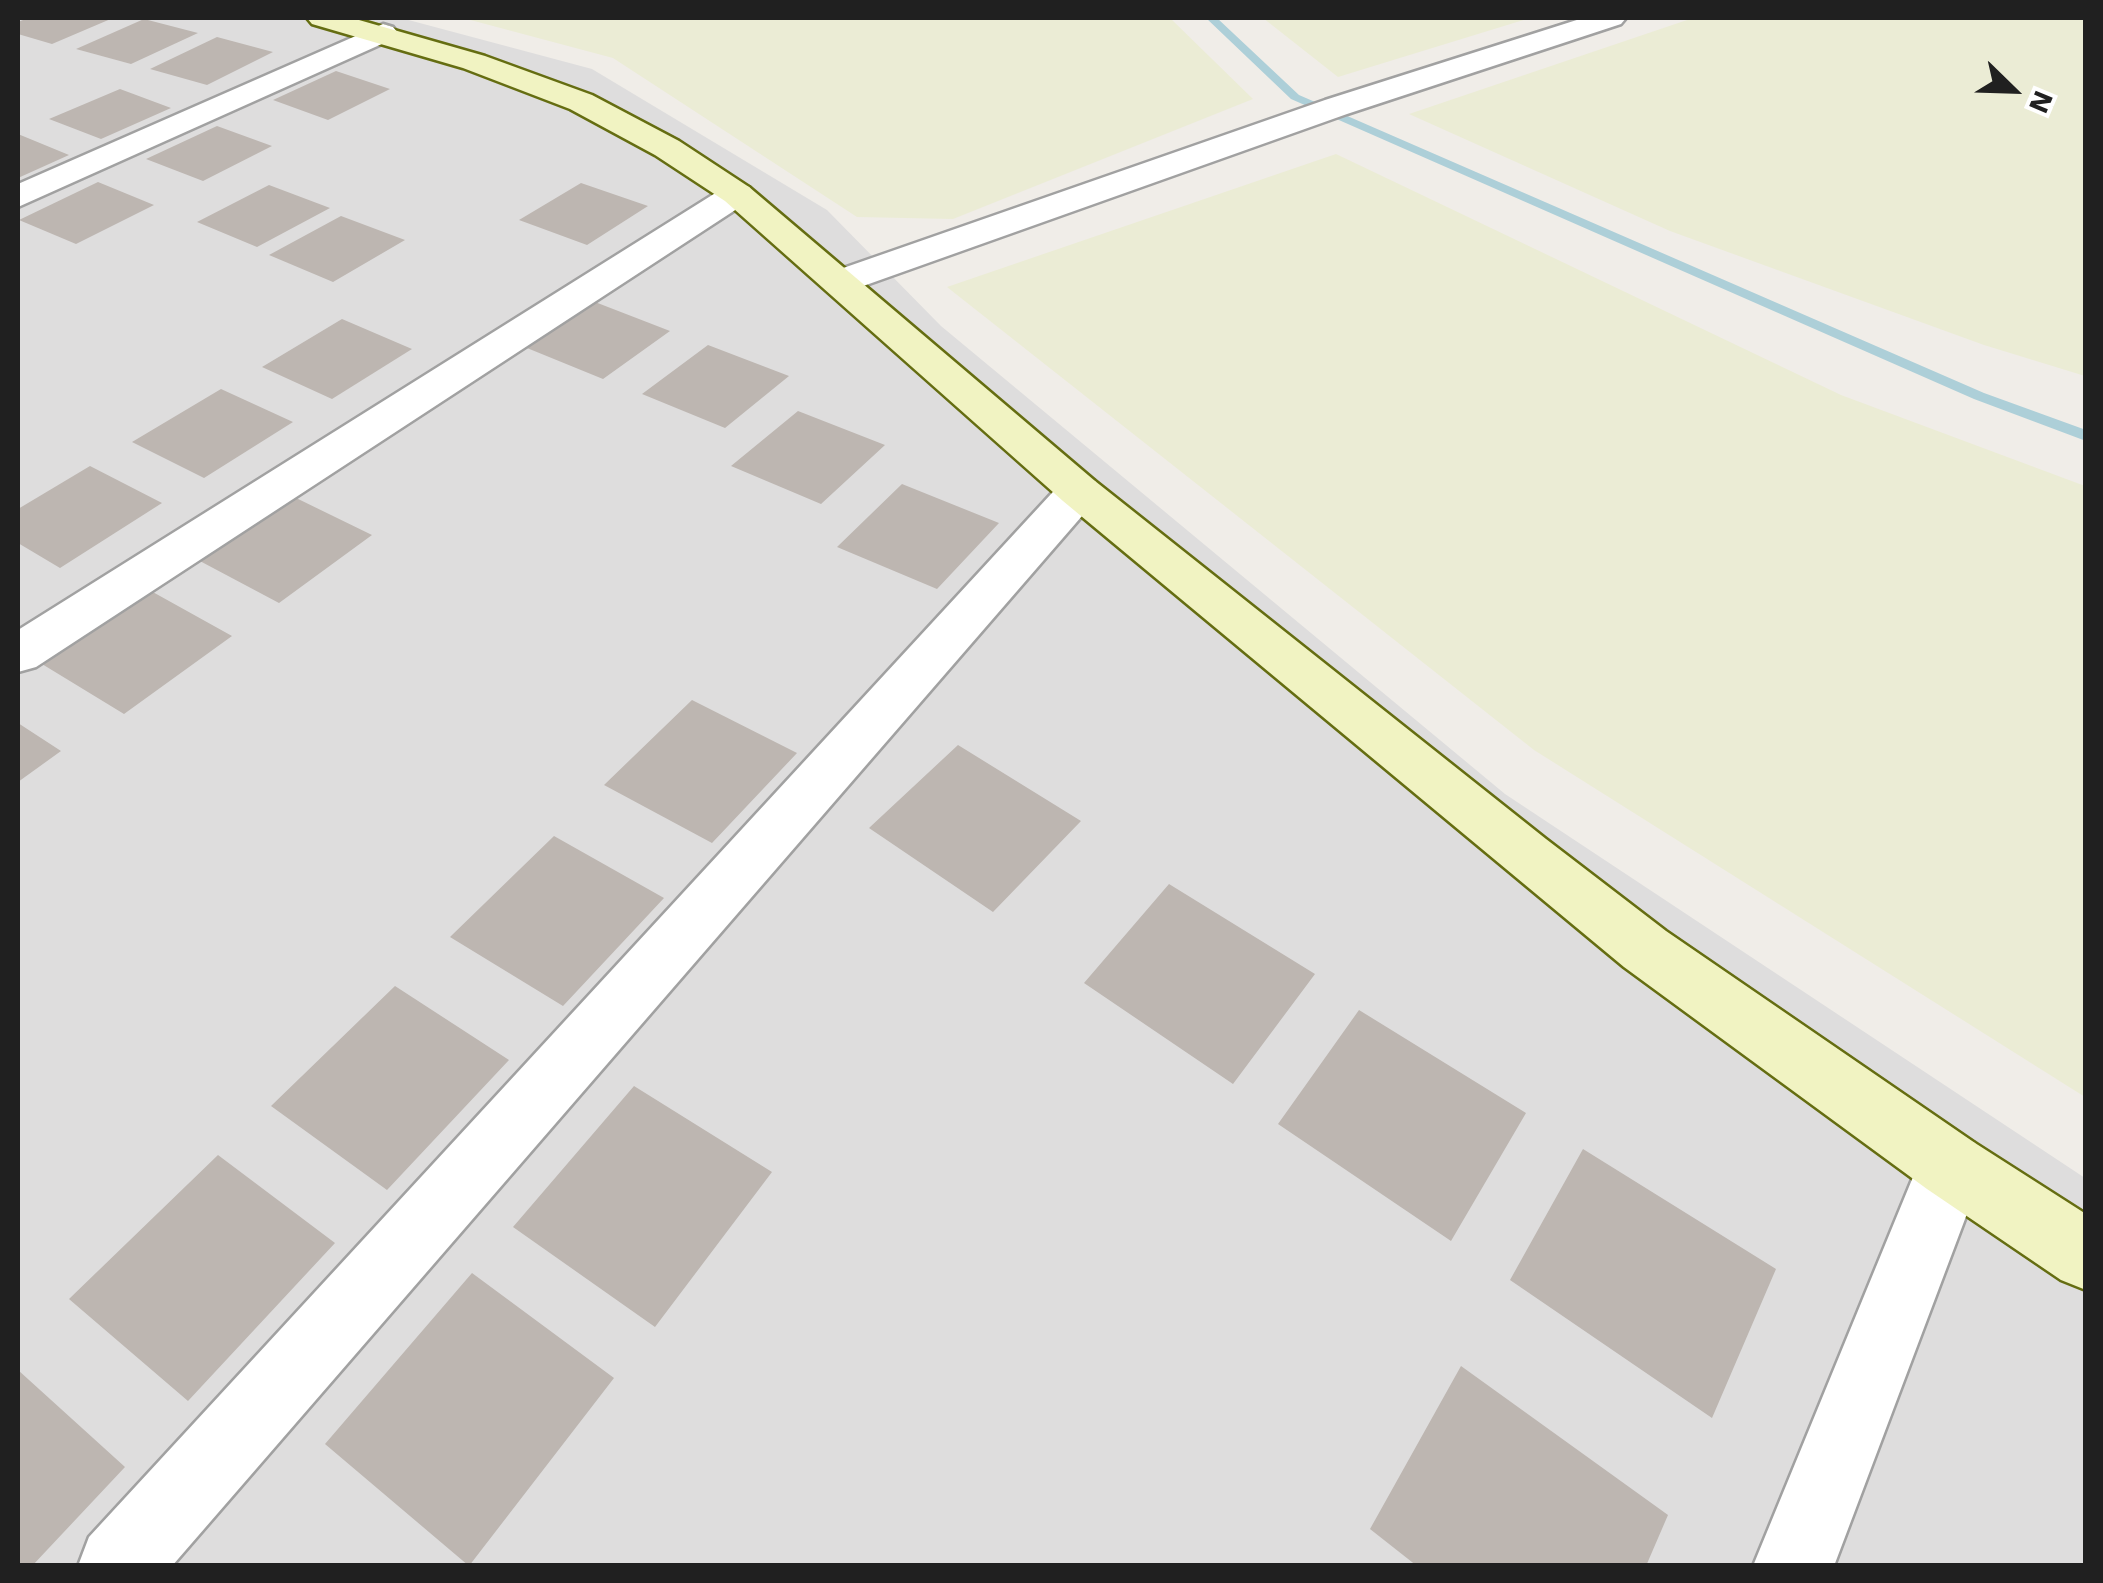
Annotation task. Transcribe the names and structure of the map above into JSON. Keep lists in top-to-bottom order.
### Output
{
  "north": "bottom right"
}
